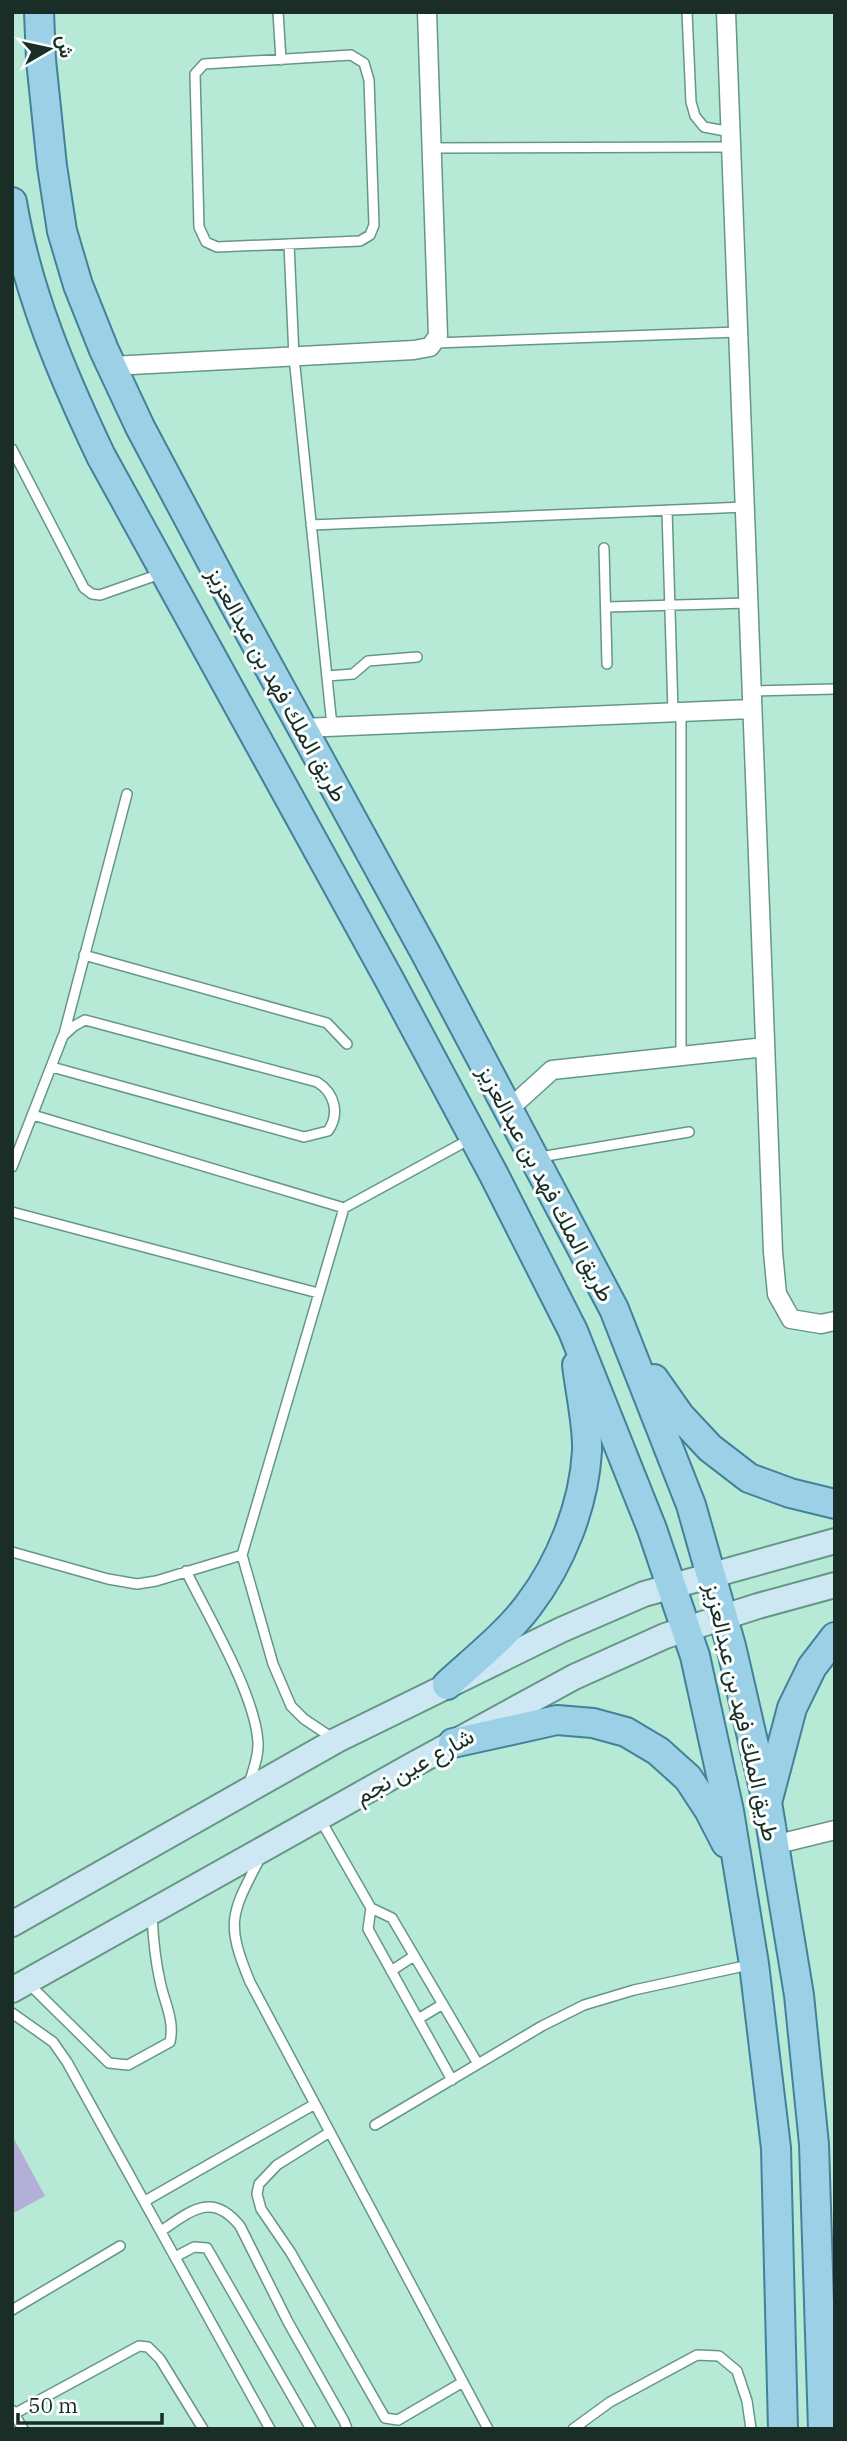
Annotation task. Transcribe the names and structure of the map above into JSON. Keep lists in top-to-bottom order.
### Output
{
  "streets": {
    "main road": ["طريق الملك فهد بن عبدالعزيز", "شارع عين نجم"]
  },
  "crossings": [
    ["طريق الملك فهد بن عبدالعزيز", "شارع عين نجم"]
  ],
  "scale_bar": "50 m",
  "north": "right"
}
